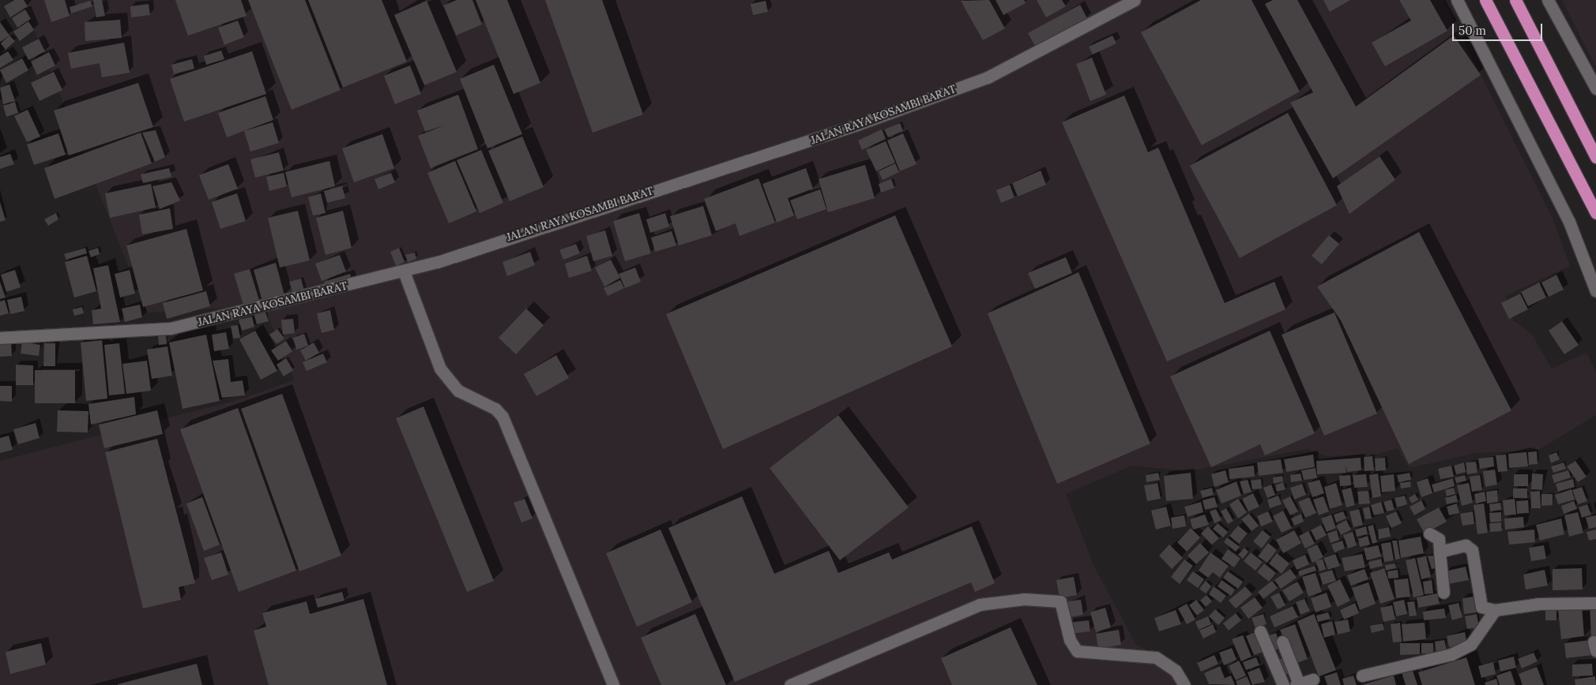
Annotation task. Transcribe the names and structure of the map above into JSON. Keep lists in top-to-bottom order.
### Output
{
  "streets": {
    "street": ["JALAN RAYA KOSAMBI BARAT"]
  },
  "scale_bar": "50 m"
}
